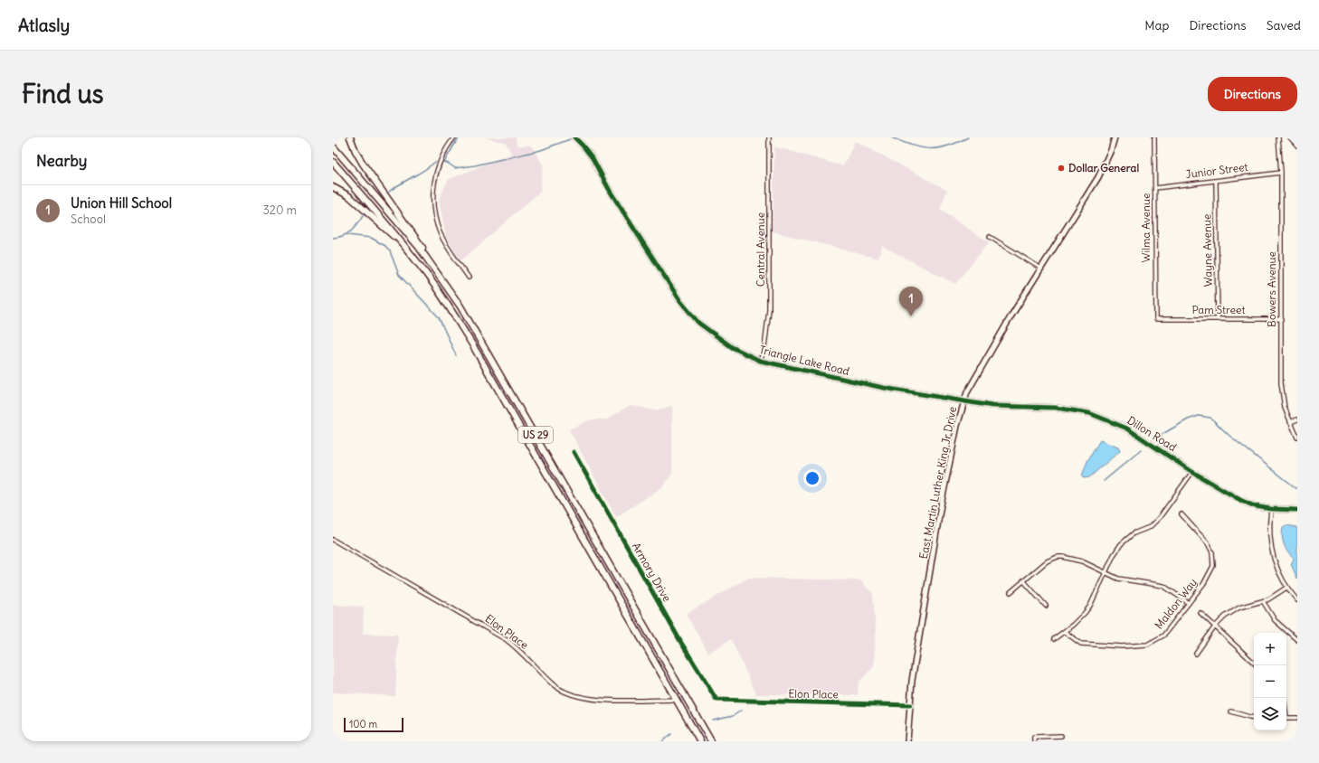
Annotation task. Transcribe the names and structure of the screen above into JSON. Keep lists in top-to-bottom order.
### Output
{
  "streets": {
    "highway": ["US 29"],
    "main road": ["East Martin Luther King Jr Drive"],
    "street": [
      "Junior Street",
      "Wilma Avenue",
      "Central Avenue",
      "Wayne Avenue",
      "Bowers Avenue",
      "Pam Street",
      "Triangle Lake Road",
      "Dillon Road",
      "Armory Drive",
      "Maldon Way",
      "Elon Place"
    ]
  },
  "crossings": [
    ["Junior Street", "Wilma Avenue"],
    ["Junior Street", "Wayne Avenue"],
    ["Junior Street", "Bowers Avenue"],
    ["Wilma Avenue", "Pam Street"],
    ["Central Avenue", "Triangle Lake Road"],
    ["Wayne Avenue", "Pam Street"],
    ["Bowers Avenue", "Pam Street"],
    ["Triangle Lake Road", "Dillon Road"],
    ["Triangle Lake Road", "East Martin Luther King Jr Drive"],
    ["Dillon Road", "East Martin Luther King Jr Drive"],
    ["US 29", "Elon Place"],
    ["East Martin Luther King Jr Drive", "Elon Place"],
    ["Armory Drive", "Elon Place"]
  ],
  "places": ["Dollar General"],
  "scale_bar": "100 m",
  "page": {
    "header": "Atlasly",
    "nav": ["Map", "Directions", "Saved"],
    "buttons": "Directions",
    "title": "Find us",
    "heading": "Nearby",
    "list": [
      {
        "mark": "1",
        "name": "Union Hill School",
        "note": "School",
        "value": "320 m"
      }
    ],
    "pins": "1",
    "map_buttons": ["+", "−"],
    "scale": "100 m"
  }
}
